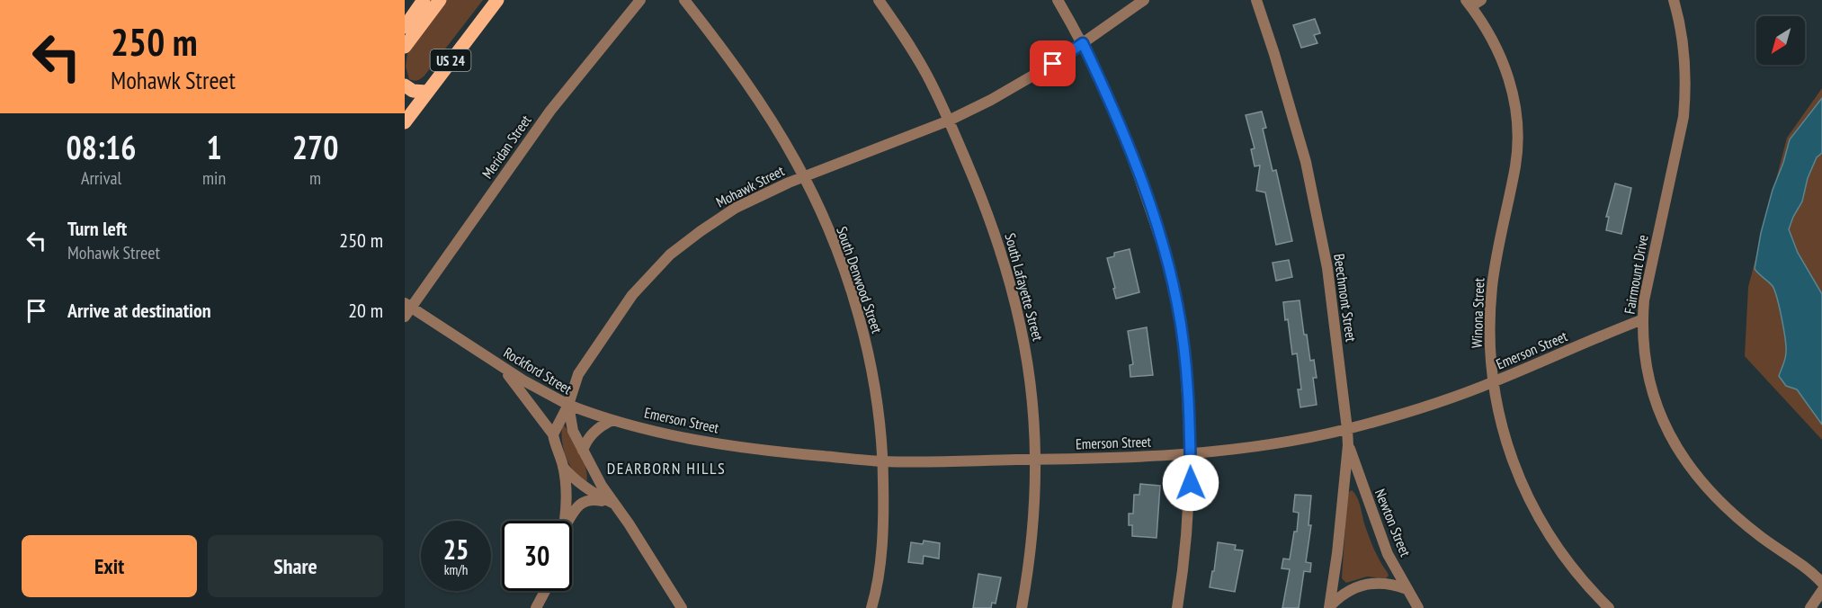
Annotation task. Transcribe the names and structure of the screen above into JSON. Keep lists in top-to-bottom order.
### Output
{
  "streets": {
    "main road": ["US 24"],
    "street": [
      "Meridan Street",
      "Mohawk Street",
      "Fairmount Drive",
      "South Denwood Street",
      "South Lafayette Street",
      "Beechmont Street",
      "Winona Street",
      "Emerson Street",
      "Rockford Street",
      "Newton Street"
    ]
  },
  "crossings": [
    ["Meridan Street", "Rockford Street"],
    ["Mohawk Street", "South Denwood Street"],
    ["Mohawk Street", "South Lafayette Street"],
    ["Mohawk Street", "Emerson Street"],
    ["Mohawk Street", "Rockford Street"],
    ["Fairmount Drive", "Emerson Street"],
    ["South Denwood Street", "Emerson Street"],
    ["South Lafayette Street", "Emerson Street"],
    ["Beechmont Street", "Emerson Street"],
    ["Beechmont Street", "Newton Street"],
    ["Winona Street", "Emerson Street"],
    ["Emerson Street", "Rockford Street"]
  ],
  "districts": ["DEARBORN HILLS"],
  "north": "bottom left",
  "page": {
    "turn": ["250 m", "Mohawk Street"],
    "eta": [
      "08:16",
      "Arrival",
      "1",
      "min",
      "270",
      "m"
    ],
    "list": [
      {
        "name": "Turn left",
        "note": "Mohawk Street",
        "value": "250 m"
      },
      {
        "name": "Arrive at destination",
        "value": "20 m"
      }
    ],
    "speed": "25 km/h",
    "limit": "30",
    "buttons": ["Exit", "Share"]
  }
}
